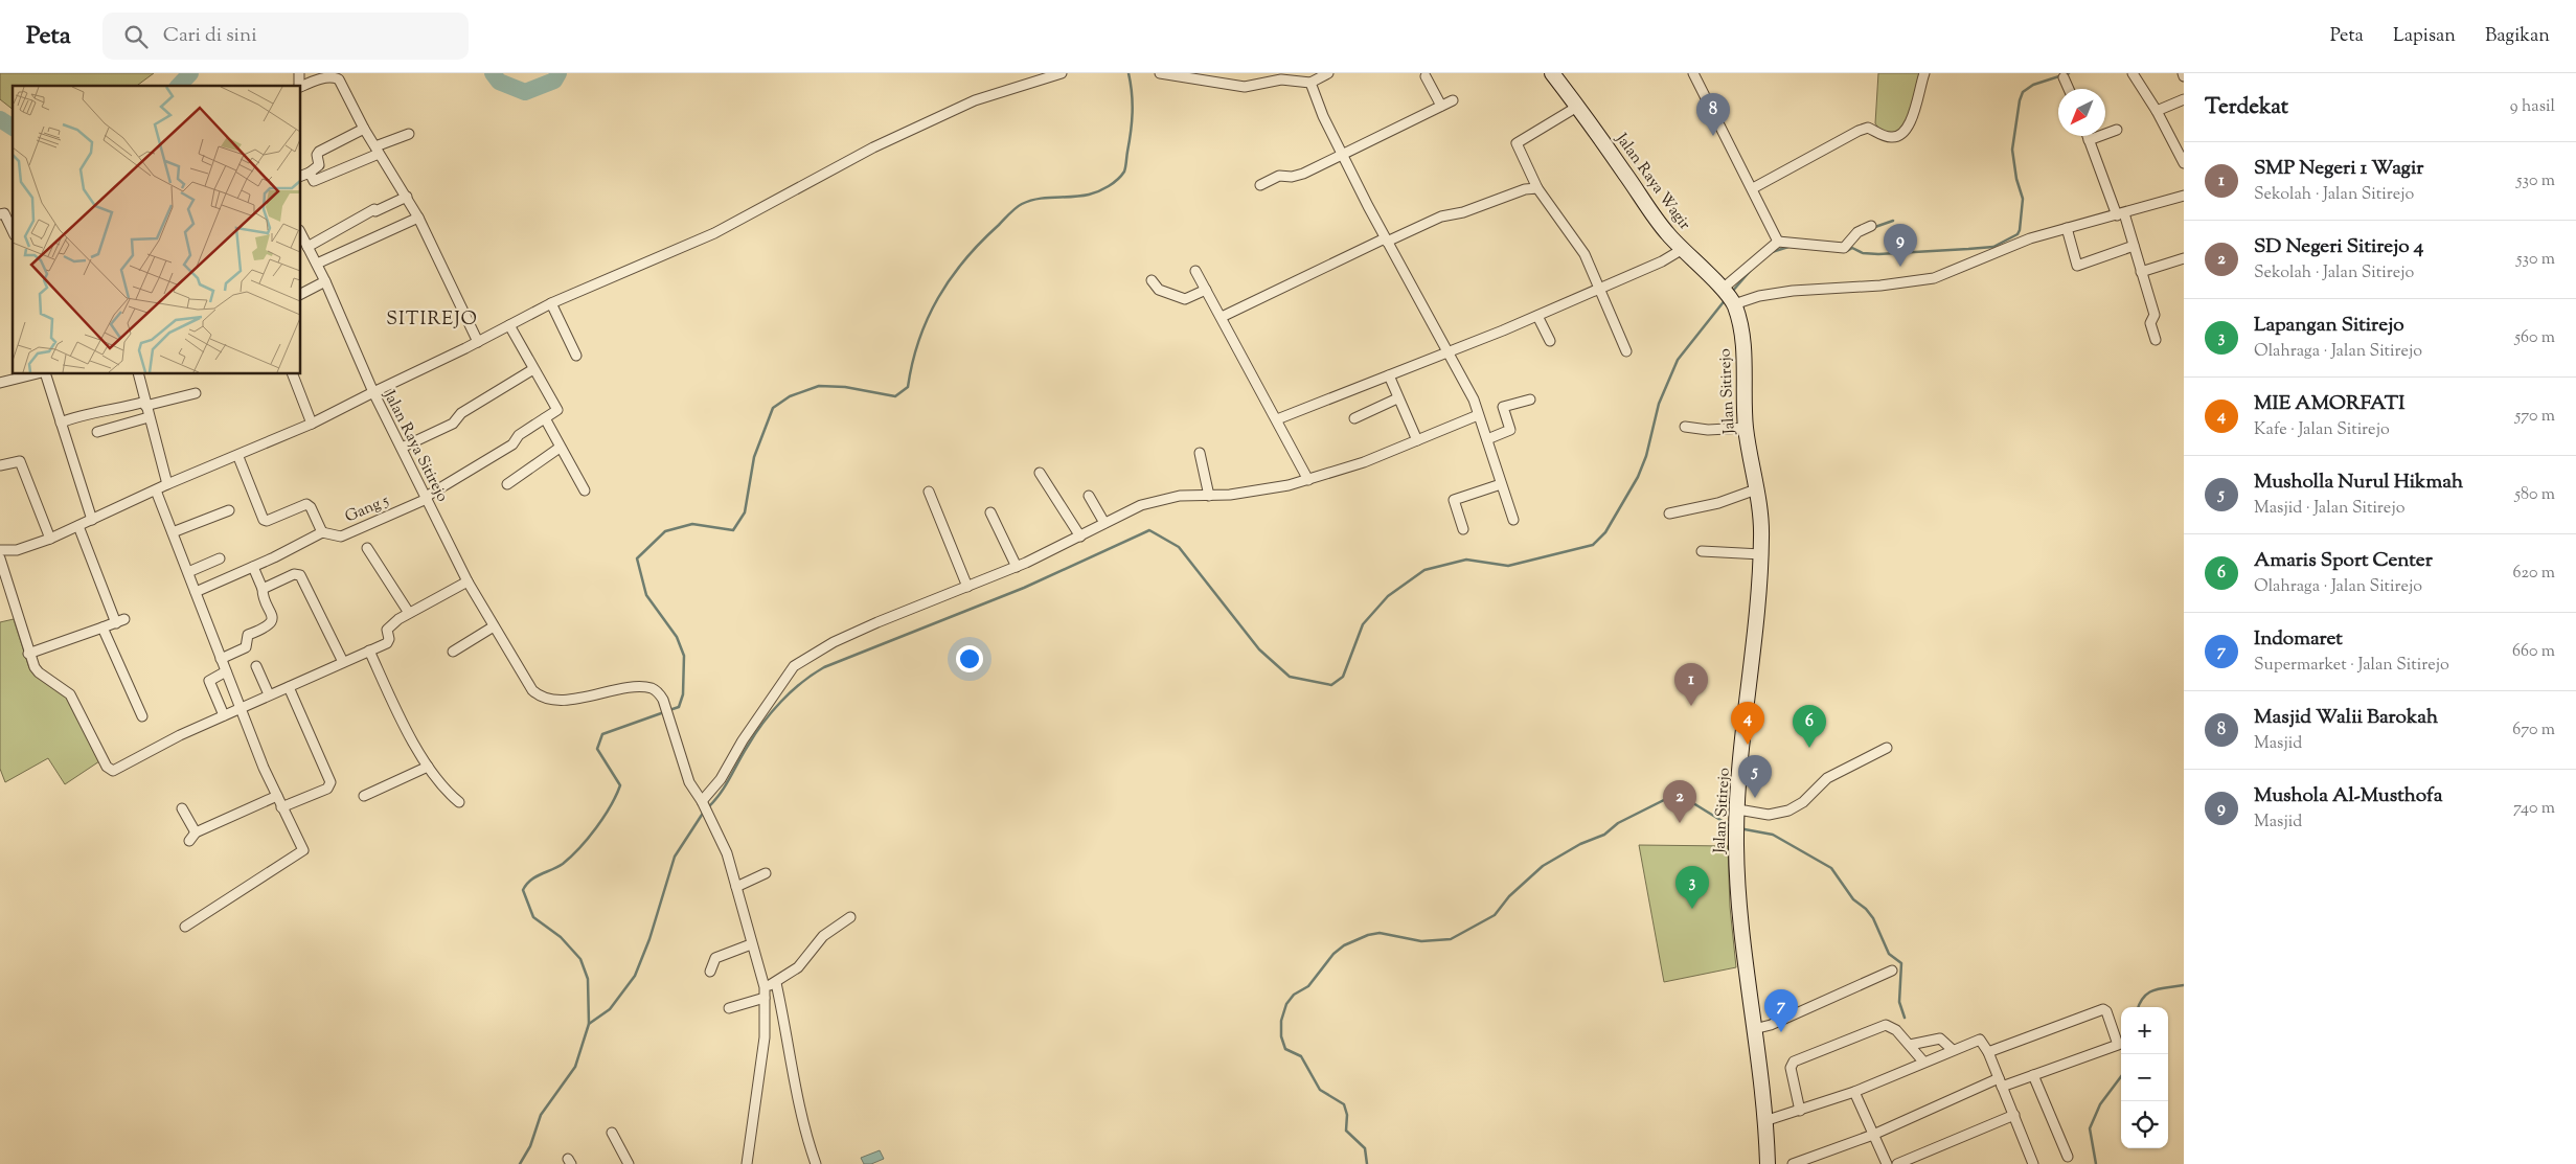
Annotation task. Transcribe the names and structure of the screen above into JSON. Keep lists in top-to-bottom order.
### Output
{
  "streets": {
    "main road": ["Jalan Raya Wagir", "Jalan Sitirejo"],
    "street": ["Jalan Raya Sitirejo", "Gang 5"]
  },
  "crossings": [
    ["Jalan Raya Wagir", "Jalan Sitirejo"],
    ["Jalan Raya Sitirejo", "Gang 5"]
  ],
  "districts": ["SITIREJO"],
  "north": "bottom left",
  "page": {
    "header": "Peta",
    "search": "Cari di sini",
    "nav": ["Peta", "Lapisan", "Bagikan"],
    "heading": ["Terdekat", "9 hasil"],
    "pins": [
      "8",
      "9",
      "1",
      "4",
      "6",
      "5",
      "2",
      "3",
      "7"
    ],
    "list": [
      {
        "mark": "1",
        "name": "SMP Negeri 1 Wagir",
        "note": "Sekolah · Jalan Sitirejo",
        "value": "530 m"
      },
      {
        "mark": "2",
        "name": "SD Negeri Sitirejo 4",
        "note": "Sekolah · Jalan Sitirejo",
        "value": "530 m"
      },
      {
        "mark": "3",
        "name": "Lapangan Sitirejo",
        "note": "Olahraga · Jalan Sitirejo",
        "value": "560 m"
      },
      {
        "mark": "4",
        "name": "MIE AMORFATI",
        "note": "Kafe · Jalan Sitirejo",
        "value": "570 m"
      },
      {
        "mark": "5",
        "name": "Musholla Nurul Hikmah",
        "note": "Masjid · Jalan Sitirejo",
        "value": "580 m"
      },
      {
        "mark": "6",
        "name": "Amaris Sport Center",
        "note": "Olahraga · Jalan Sitirejo",
        "value": "620 m"
      },
      {
        "mark": "7",
        "name": "Indomaret",
        "note": "Supermarket · Jalan Sitirejo",
        "value": "660 m"
      },
      {
        "mark": "8",
        "name": "Masjid Walii Barokah",
        "note": "Masjid",
        "value": "670 m"
      },
      {
        "mark": "9",
        "name": "Mushola Al-Musthofa",
        "note": "Masjid",
        "value": "740 m"
      }
    ],
    "map_buttons": ["+", "−"]
  }
}
